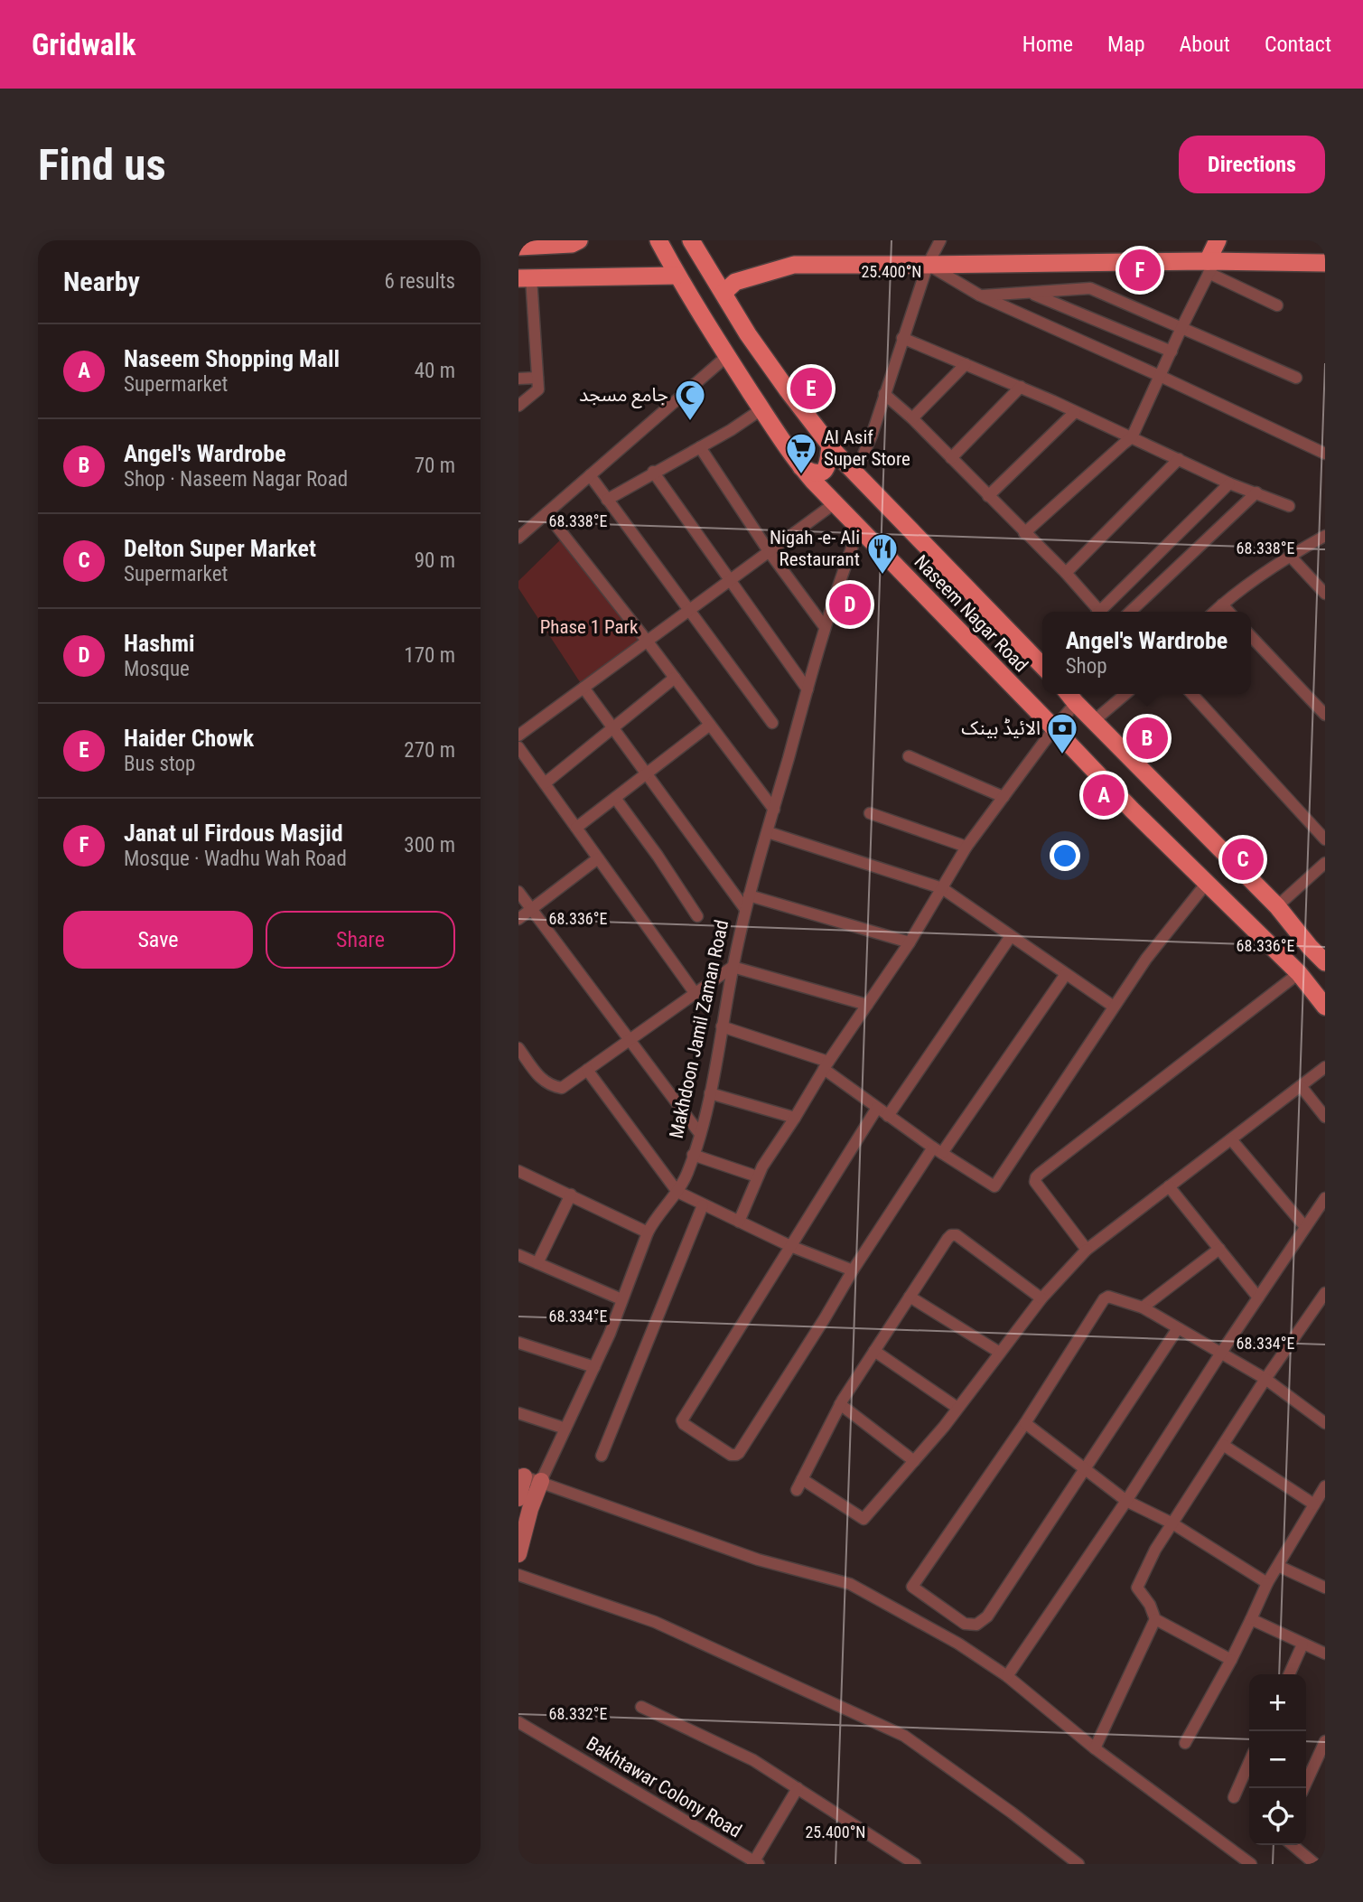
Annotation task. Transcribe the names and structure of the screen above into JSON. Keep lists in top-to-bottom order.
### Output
{
  "streets": {
    "main road": ["Naseem Nagar Road"],
    "street": ["Makhdoon Jamil Zaman Road", "Bakhtawar Colony Road"]
  },
  "crossings": [
    ["Naseem Nagar Road", "Makhdoon Jamil Zaman Road"]
  ],
  "parks": ["Phase 1 Park"],
  "places": {
    "mosque": ["جامع مسجد"],
    "supermarket": ["Al Asif Super Store"],
    "restaurant": ["Nigah -e- Ali Restaurant"],
    "bank": ["الائیڈ بینک"]
  },
  "page": {
    "header": "Gridwalk",
    "nav": [
      "Home",
      "Map",
      "About",
      "Contact"
    ],
    "buttons": [
      "Directions",
      ["Save", "Share"]
    ],
    "title": "Find us",
    "heading": ["Nearby", "6 results"],
    "pins": [
      "F",
      "E",
      "D",
      "B",
      "A",
      "C"
    ],
    "list": [
      {
        "mark": "A",
        "name": "Naseem Shopping Mall",
        "note": "Supermarket",
        "value": "40 m"
      },
      {
        "mark": "B",
        "name": "Angel's Wardrobe",
        "note": "Shop · Naseem Nagar Road",
        "value": "70 m"
      },
      {
        "mark": "C",
        "name": "Delton Super Market",
        "note": "Supermarket",
        "value": "90 m"
      },
      {
        "mark": "D",
        "name": "Hashmi",
        "note": "Mosque",
        "value": "170 m"
      },
      {
        "mark": "E",
        "name": "Haider Chowk",
        "note": "Bus stop",
        "value": "270 m"
      },
      {
        "mark": "F",
        "name": "Janat ul Firdous Masjid",
        "note": "Mosque · Wadhu Wah Road",
        "value": "300 m"
      }
    ],
    "popup": ["Angel's Wardrobe", "Shop"],
    "map_buttons": ["+", "−"]
  },
  "coordinates": [
    "25.400°N",
    "68.338°E",
    "68.336°E",
    "68.334°E",
    "68.332°E"
  ]
}
